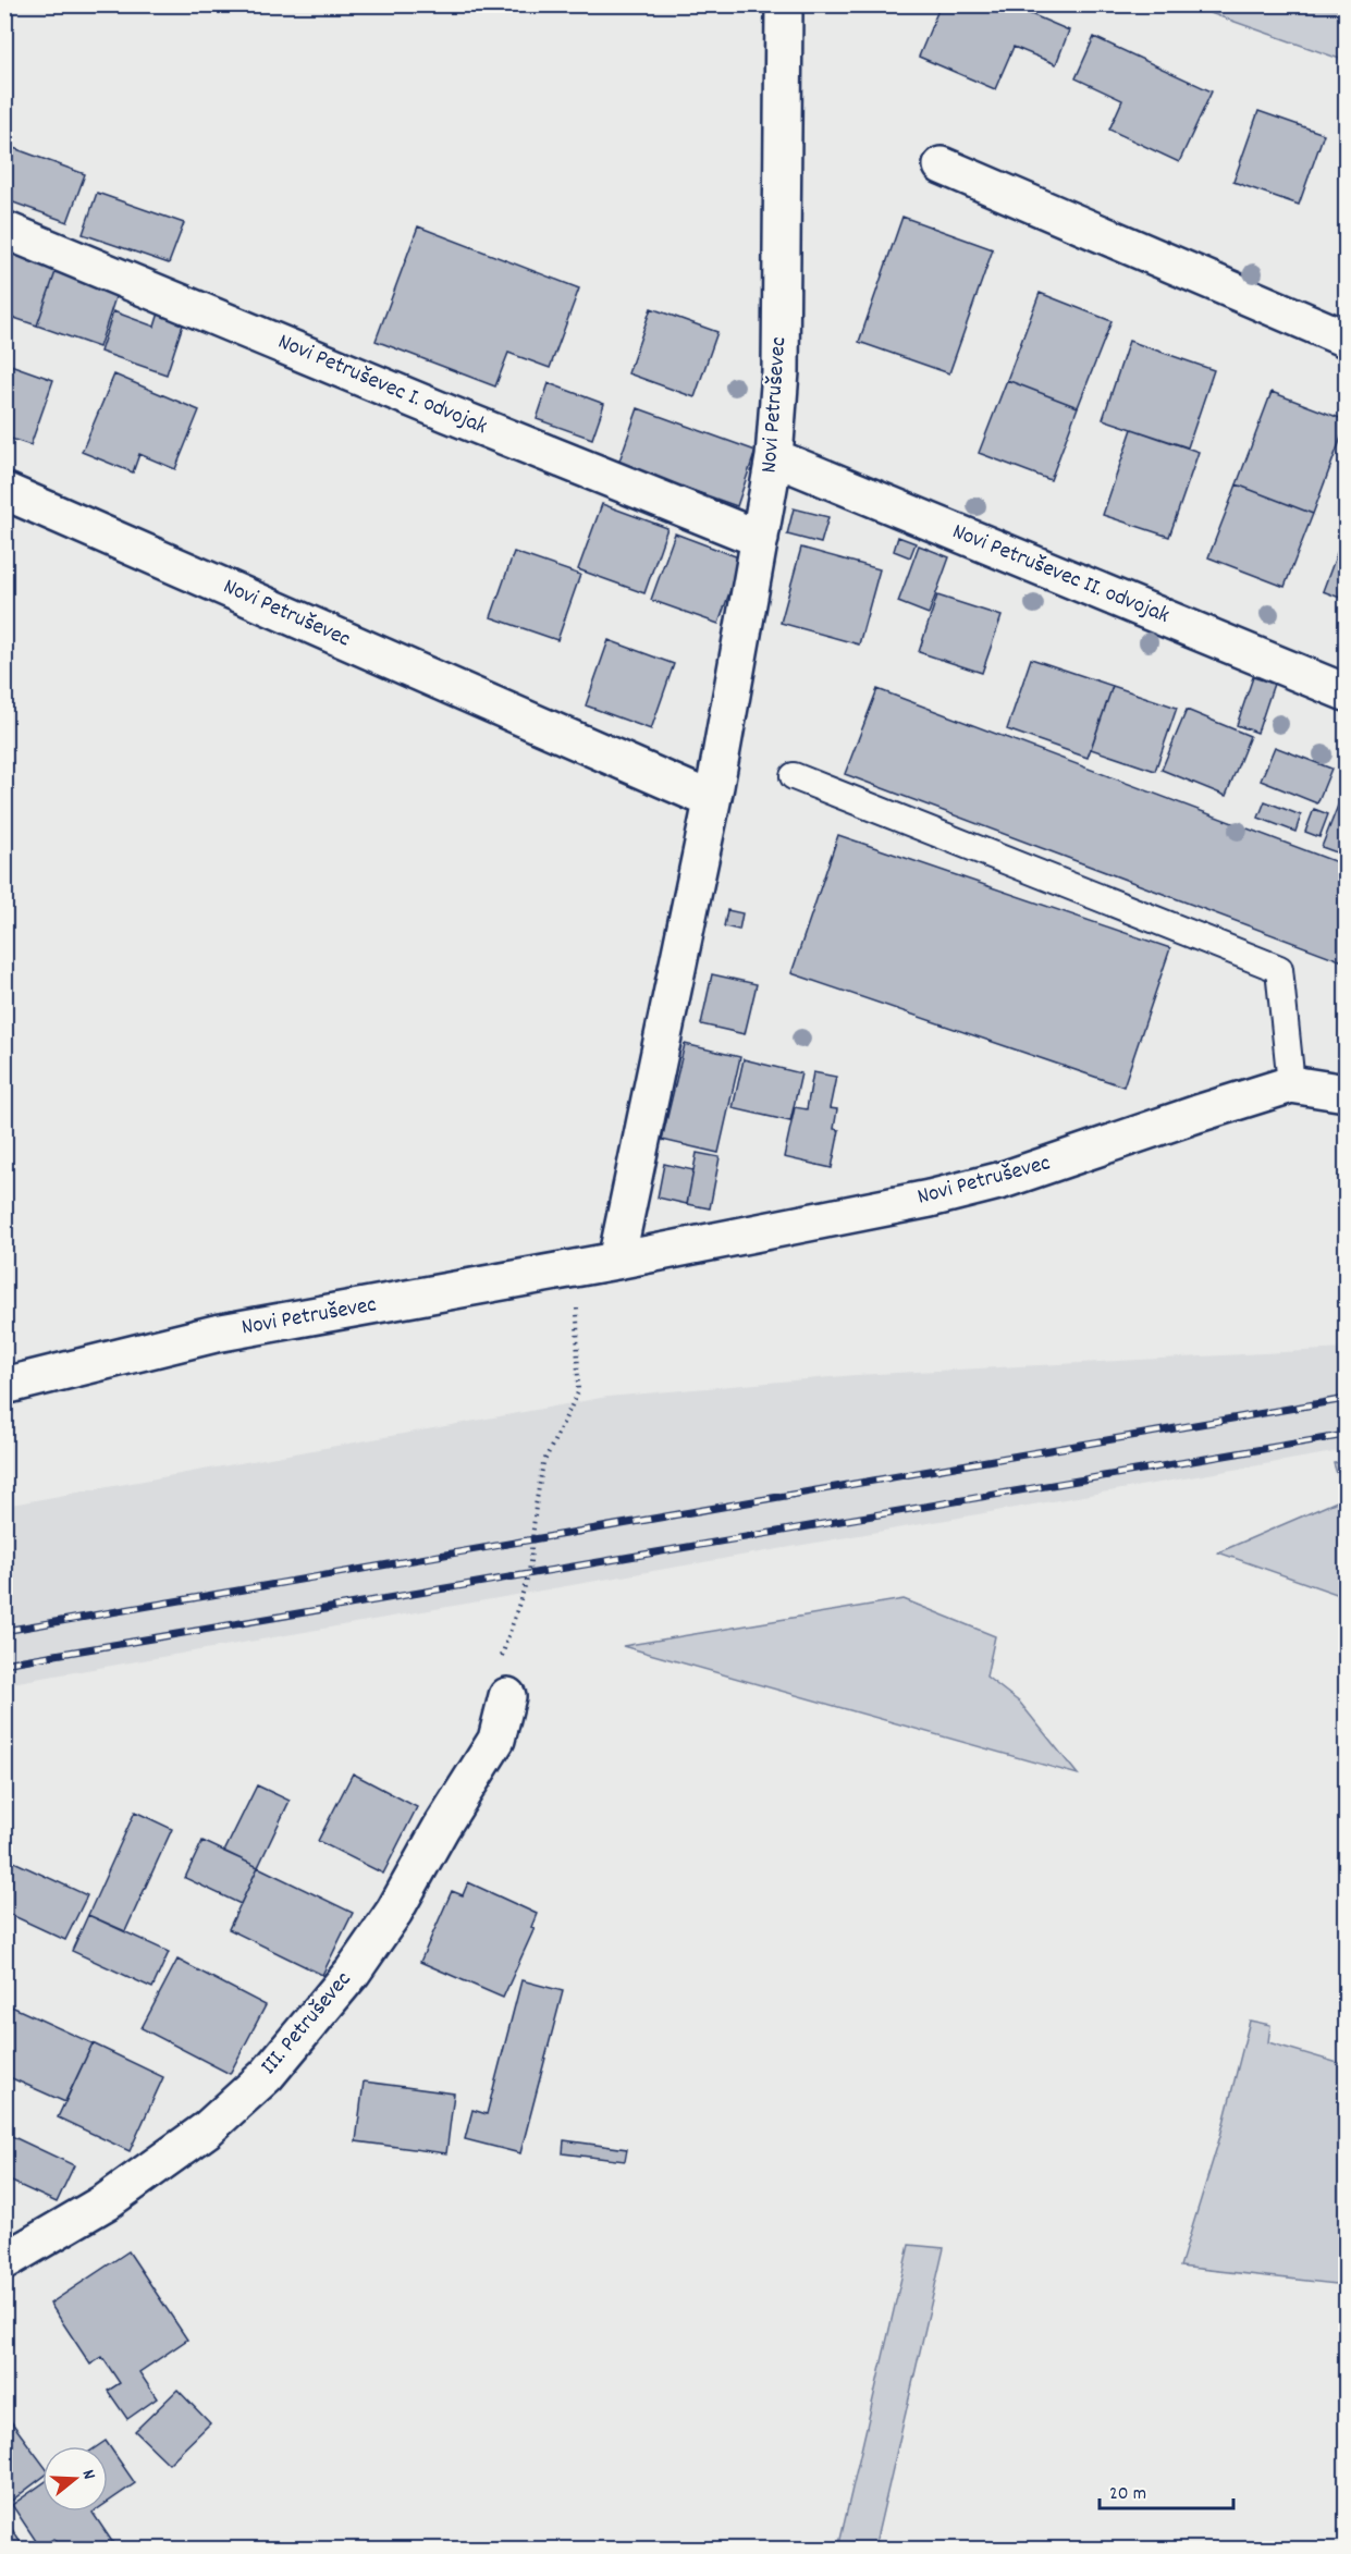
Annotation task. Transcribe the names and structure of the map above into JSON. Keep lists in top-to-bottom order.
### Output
{
  "streets": {
    "street": [
      "Novi Petruševec I. odvojak",
      "Novi Petruševec",
      "Novi Petruševec II. odvojak",
      "III. Petruševec"
    ]
  },
  "crossings": [
    ["Novi Petruševec I. odvojak", "Novi Petruševec"],
    ["Novi Petruševec", "Novi Petruševec II. odvojak"]
  ],
  "scale_bar": "20 m",
  "north": "right"
}
